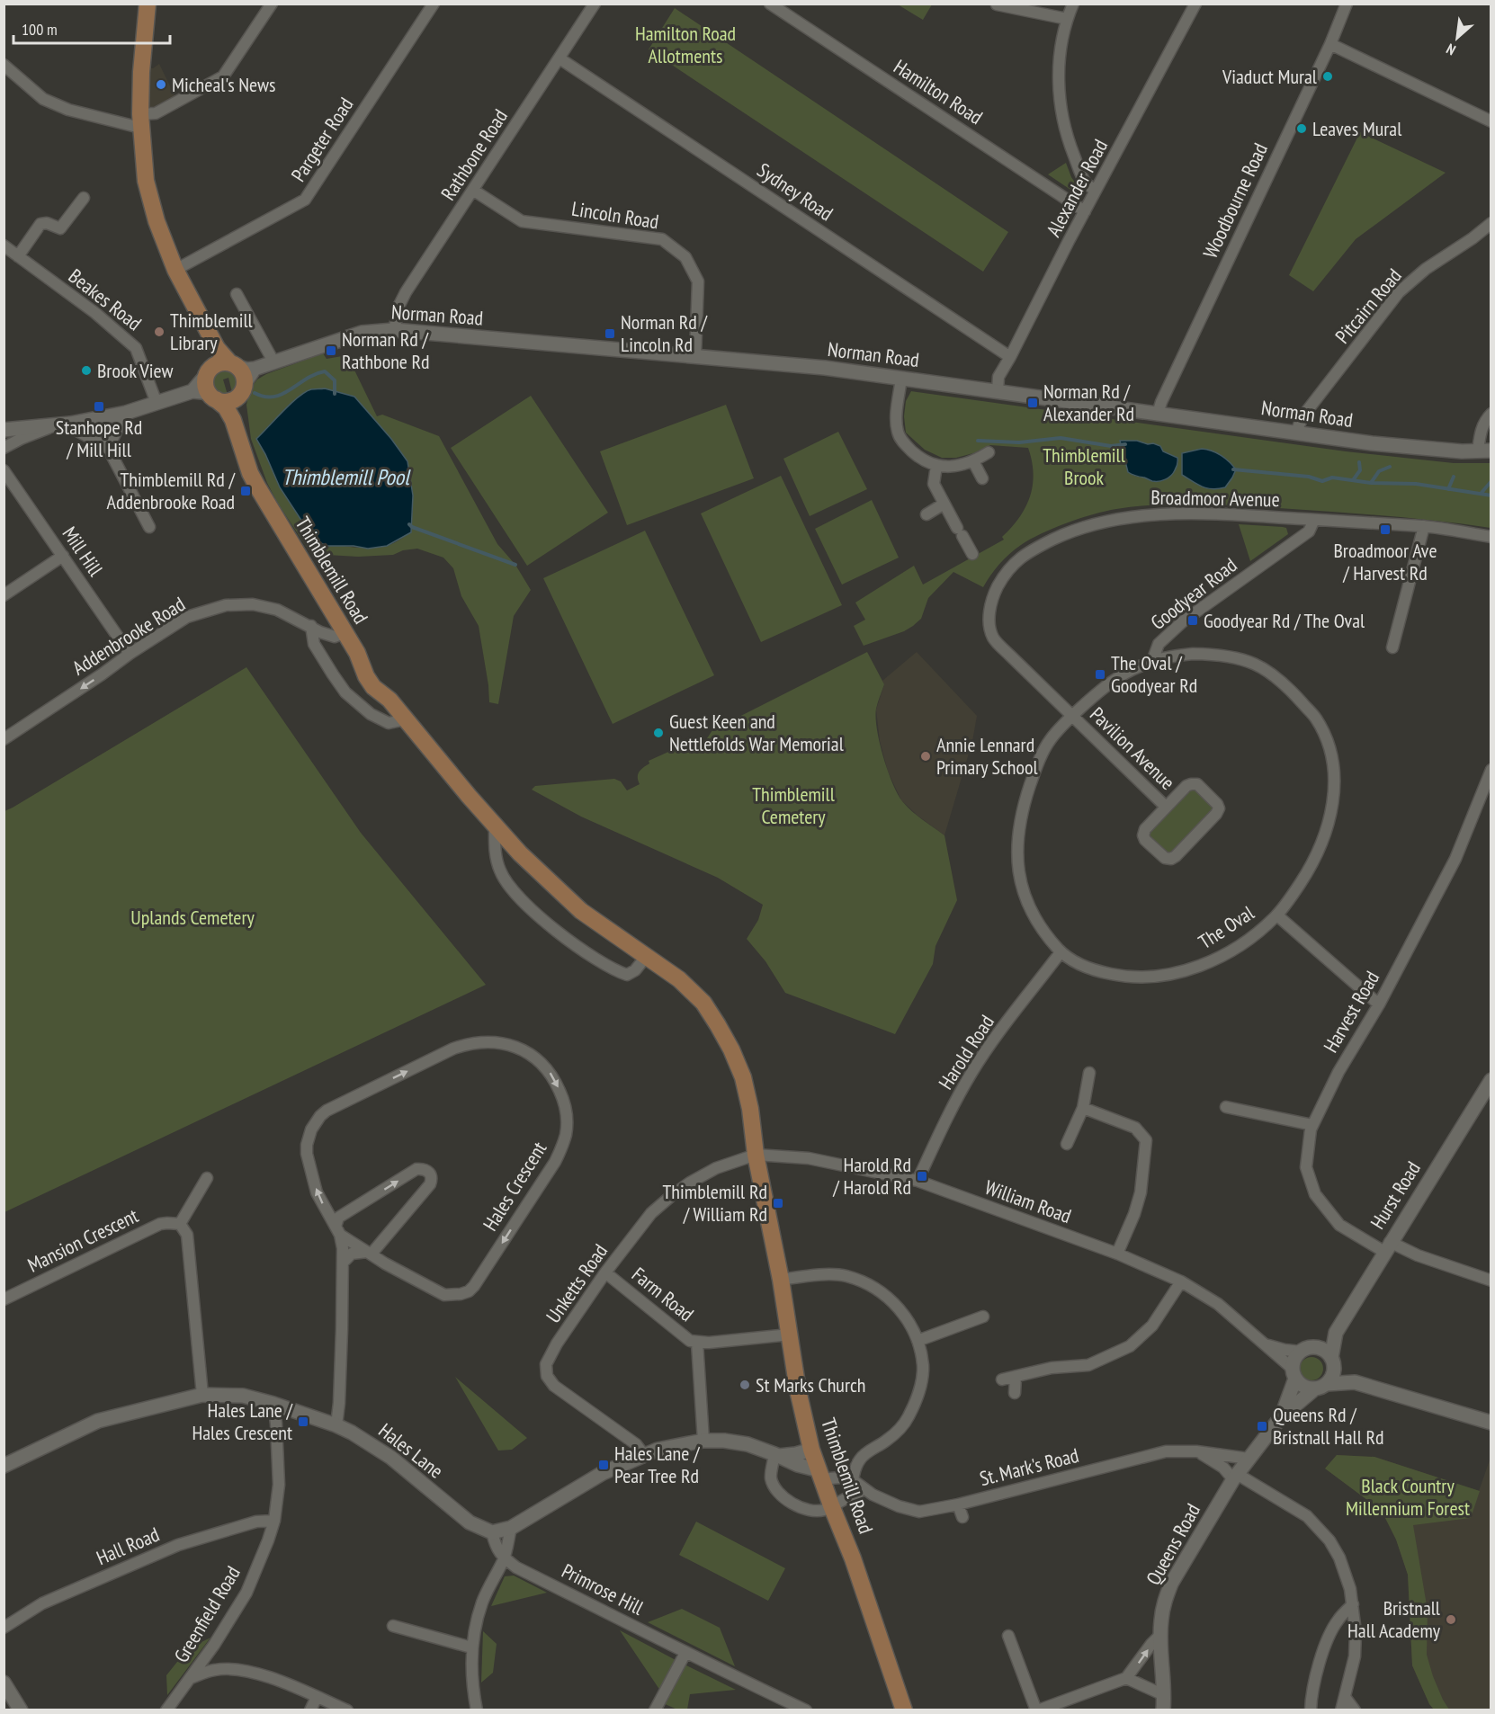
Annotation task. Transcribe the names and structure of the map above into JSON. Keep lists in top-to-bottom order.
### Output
{
  "streets": {
    "main road": ["Thimblemill Road"],
    "street": [
      "Hamilton Road",
      "Pargeter Road",
      "Rathbone Road",
      "Alexander Road",
      "Sydney Road",
      "Woodbourne Road",
      "Lincoln Road",
      "Beakes Road",
      "Pitcairn Road",
      "Norman Road",
      "Broadmoor Avenue",
      "Mill Hill",
      "Goodyear Road",
      "Addenbrooke Road",
      "Pavilion Avenue",
      "The Oval",
      "Harvest Road",
      "Harold Road",
      "Hales Crescent",
      "Hurst Road",
      "William Road",
      "Mansion Crescent",
      "Unketts Road",
      "Farm Road",
      "Hales Lane",
      "St. Mark's Road",
      "Queens Road",
      "Hall Road",
      "Primrose Hill",
      "Greenfield Road"
    ]
  },
  "crossings": [
    ["Hamilton Road", "Alexander Road"],
    ["Rathbone Road", "Sydney Road"],
    ["Rathbone Road", "Lincoln Road"],
    ["Rathbone Road", "Norman Road"],
    ["Alexander Road", "Sydney Road"],
    ["Alexander Road", "Norman Road"],
    ["Woodbourne Road", "Norman Road"],
    ["Lincoln Road", "Norman Road"],
    ["Pitcairn Road", "Norman Road"],
    ["Norman Road", "Thimblemill Road"],
    ["Broadmoor Avenue", "Goodyear Road"],
    ["Broadmoor Avenue", "Pavilion Avenue"],
    ["Broadmoor Avenue", "The Oval"],
    ["Mill Hill", "Addenbrooke Road"],
    ["Thimblemill Road", "Addenbrooke Road"],
    ["Thimblemill Road", "William Road"],
    ["Thimblemill Road", "Unketts Road"],
    ["Thimblemill Road", "Farm Road"],
    ["Thimblemill Road", "St. Mark's Road"],
    ["Goodyear Road", "Pavilion Avenue"],
    ["Goodyear Road", "The Oval"],
    ["Pavilion Avenue", "The Oval"],
    ["The Oval", "Harold Road"],
    ["Harvest Road", "Hurst Road"],
    ["Harold Road", "William Road"],
    ["Hales Crescent", "Hales Lane"],
    ["Hurst Road", "William Road"],
    ["Hurst Road", "Queens Road"],
    ["William Road", "Unketts Road"],
    ["William Road", "Queens Road"],
    ["Unketts Road", "Farm Road"],
    ["Hales Lane", "Greenfield Road"],
    ["St. Mark's Road", "Queens Road"],
    ["Hall Road", "Greenfield Road"]
  ],
  "one_way": ["Addenbrooke Road"],
  "water": ["Thimblemill Pool"],
  "parks": [
    "Hamilton Road Allotments",
    "Thimblemill Brook",
    "Thimblemill Cemetery",
    "Uplands Cemetery",
    "Black Country Millennium Forest"
  ],
  "places": {
    "other": [
      "Viaduct Mural",
      "Micheal's News",
      "Leaves Mural",
      "Thimblemill Library",
      "Brook View",
      "Guest Keen and Nettlefolds War Memorial",
      "Annie Lennard Primary School",
      "St Marks Church",
      "Bristnall Hall Academy"
    ],
    "transit": [
      "Norman Rd / Lincoln Rd",
      "Norman Rd / Rathbone Rd",
      "Norman Rd / Alexander Rd",
      "Stanhope Rd / Mill Hill",
      "Thimblemill Rd / Addenbrooke Road",
      "Broadmoor Ave / Harvest Rd",
      "Goodyear Rd / The Oval",
      "The Oval / Goodyear Rd",
      "Harold Rd / Harold Rd",
      "Thimblemill Rd / William Rd",
      "Hales Lane / Hales Crescent",
      "Queens Rd / Bristnall Hall Rd",
      "Hales Lane / Pear Tree Rd"
    ]
  },
  "scale_bar": "100 m",
  "north": "bottom left"
}
